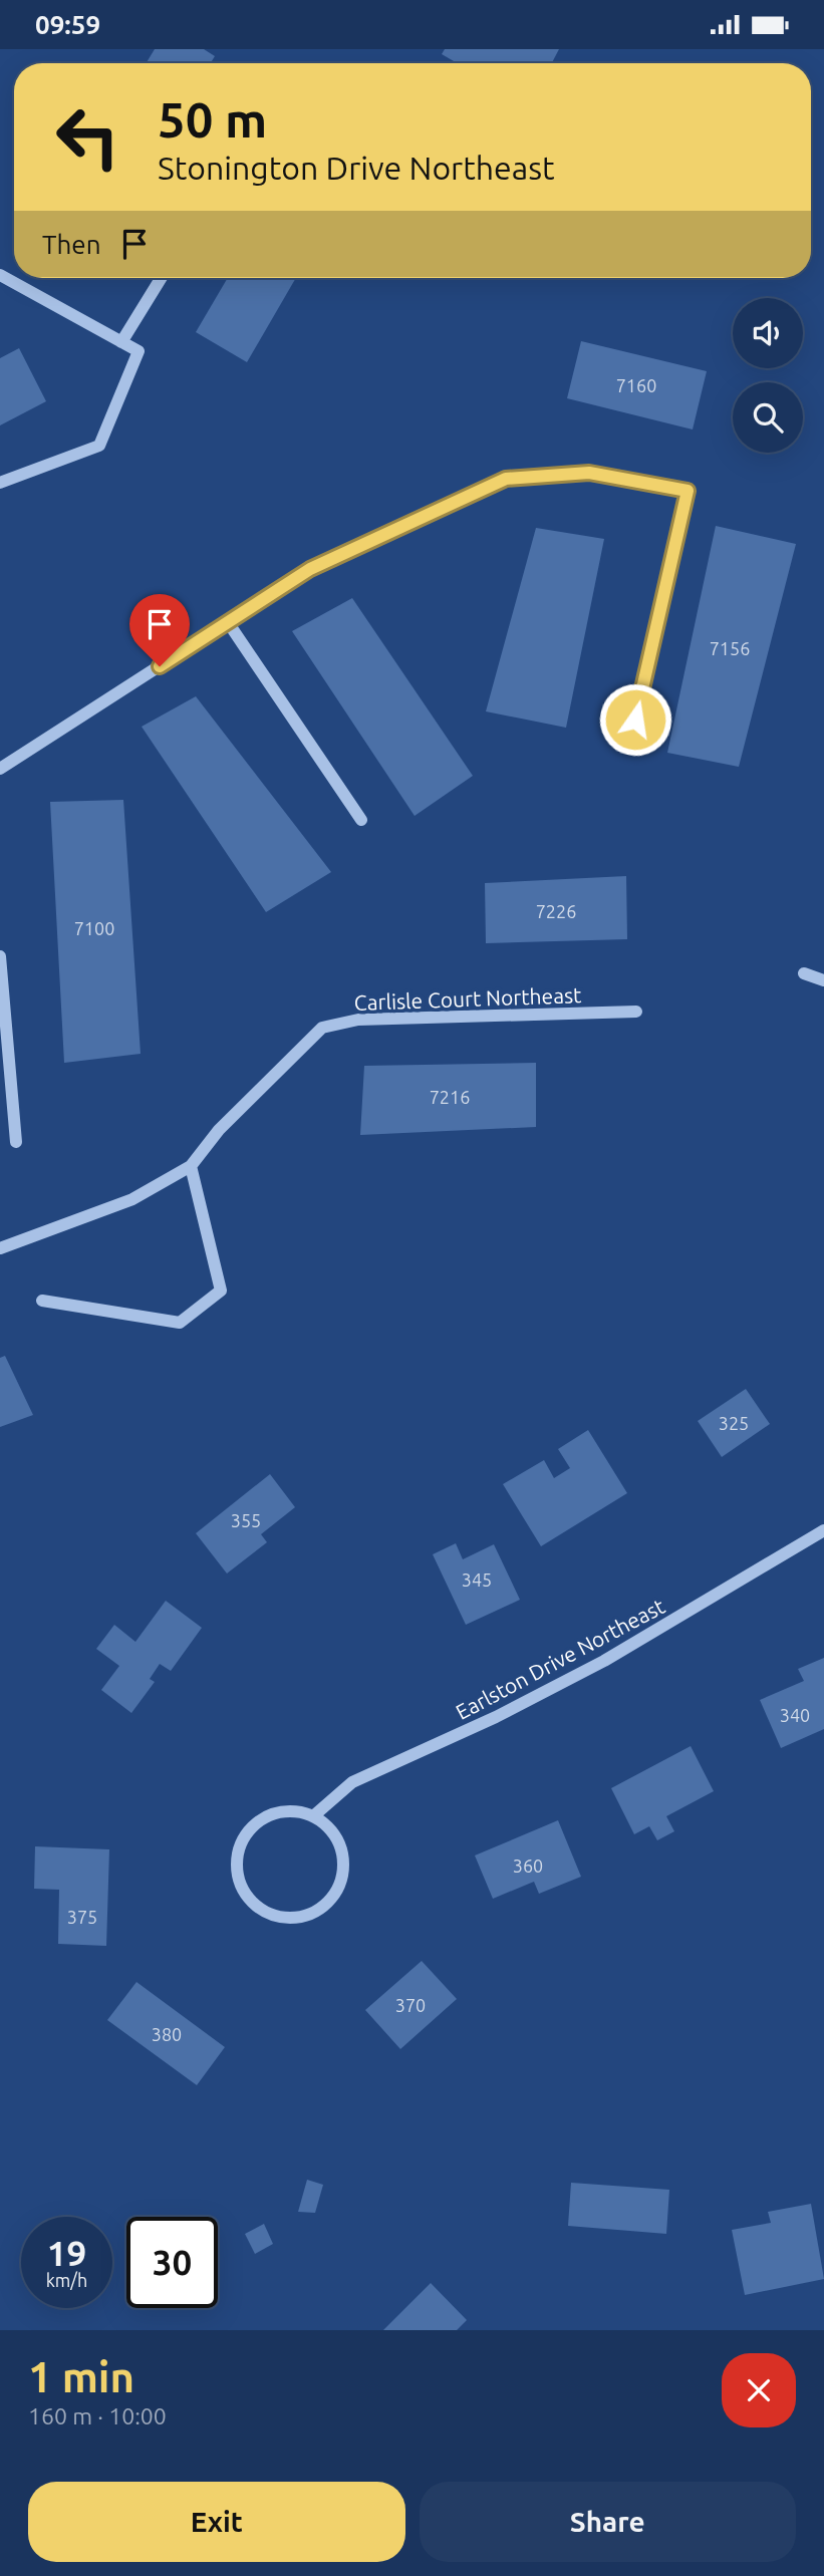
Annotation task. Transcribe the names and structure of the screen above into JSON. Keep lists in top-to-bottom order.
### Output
{
  "streets": {
    "street": ["Carlisle Court Northeast", "Earlston Drive Northeast"]
  },
  "house_numbers": [
    "7160",
    "7156",
    "7226",
    "7100",
    "7216",
    "325",
    "355",
    "345",
    "340",
    "360",
    "375",
    "370",
    "380"
  ],
  "page": {
    "status": "09:59",
    "turn": ["50 m", "Stonington Drive Northeast"],
    "then": "Then",
    "speed": "19 km/h",
    "limit": "30",
    "heading": ["1 min", "160 m · 10:00"],
    "buttons": ["Exit", "Share"]
  }
}
